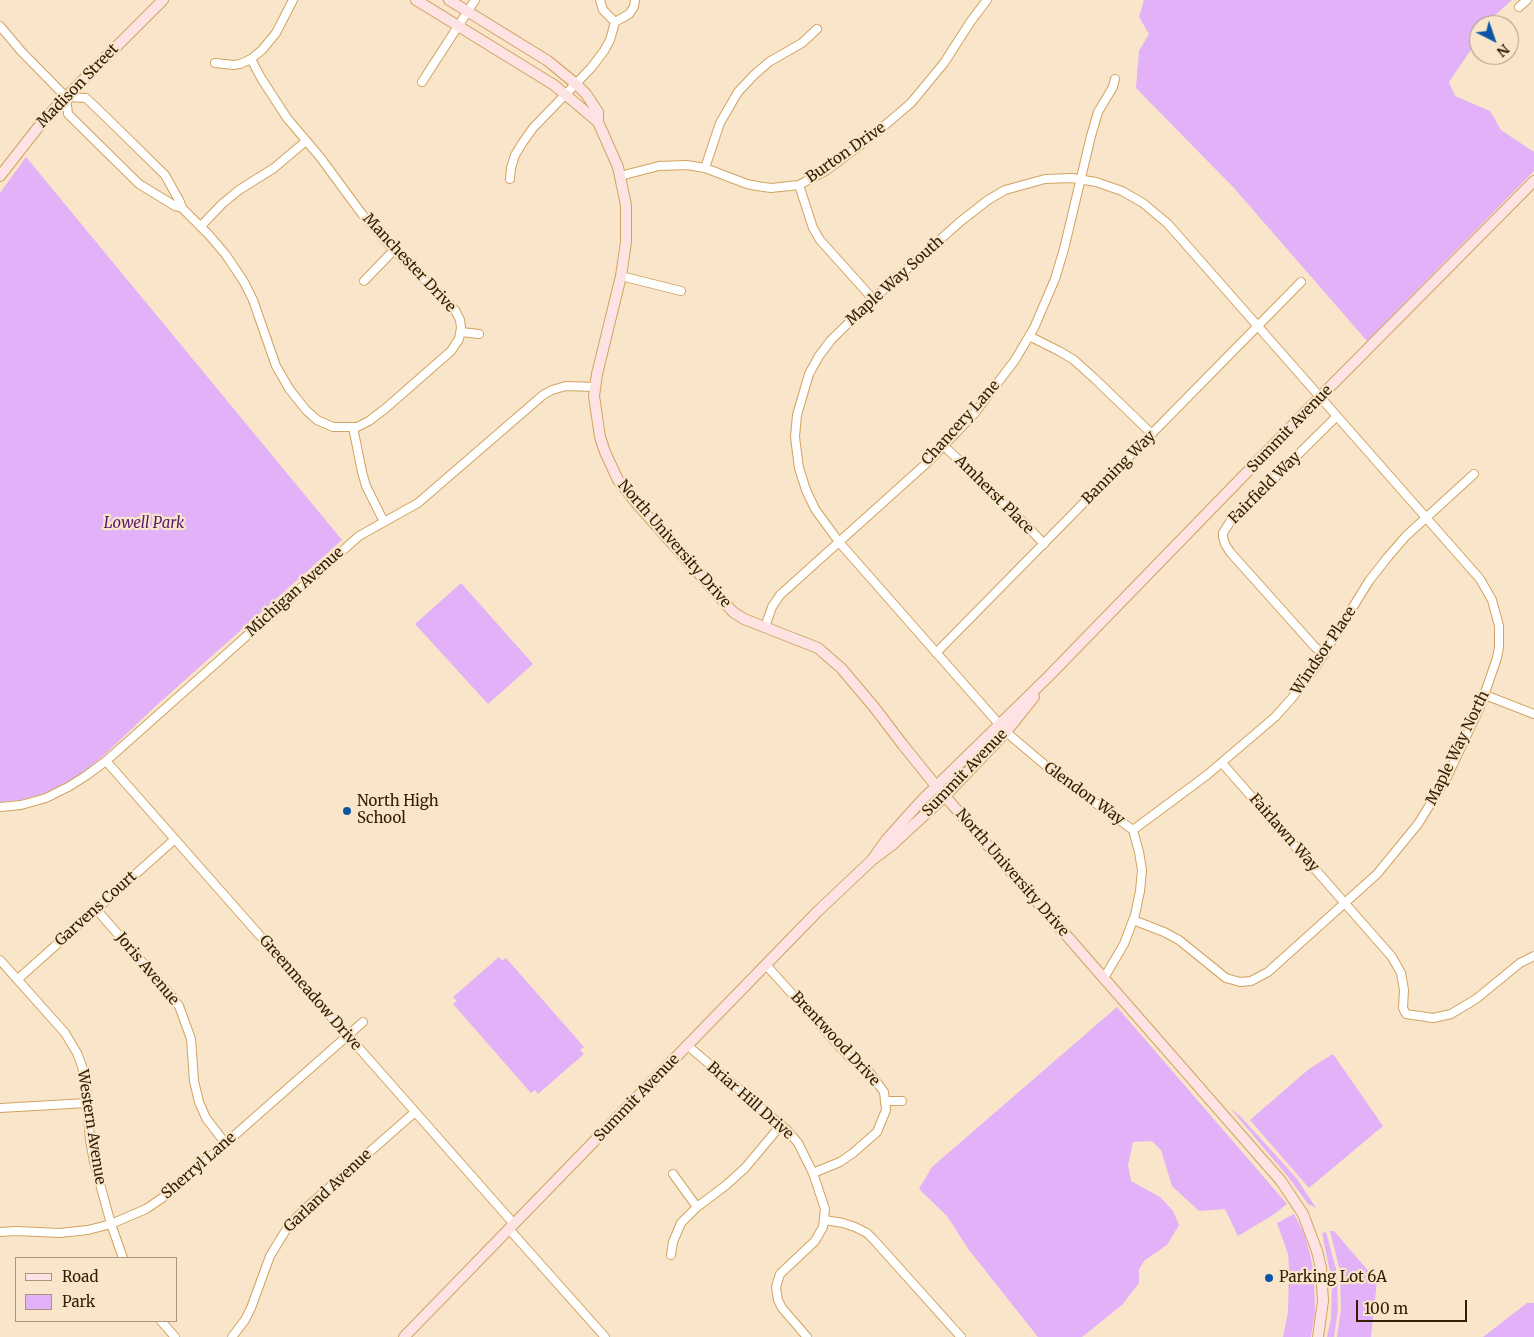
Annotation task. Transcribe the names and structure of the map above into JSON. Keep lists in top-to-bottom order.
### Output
{
  "streets": {
    "street": [
      "Madison Street",
      "Burton Drive",
      "Manchester Drive",
      "Maple Way South",
      "Chancery Lane",
      "Summit Avenue",
      "Banning Way",
      "Fairfield Way",
      "Amherst Place",
      "North University Drive",
      "Michigan Avenue",
      "Windsor Place",
      "Maple Way North",
      "Glendon Way",
      "Fairlawn Way",
      "Garvens Court",
      "Joris Avenue",
      "Greenmeadow Drive",
      "Brentwood Drive",
      "Briar Hill Drive",
      "Western Avenue",
      "Sherryl Lane",
      "Garland Avenue"
    ]
  },
  "crossings": [
    ["Madison Street", "Manchester Drive"],
    ["Burton Drive", "North University Drive"],
    ["Maple Way South", "Chancery Lane"],
    ["Maple Way South", "Summit Avenue"],
    ["Maple Way South", "Banning Way"],
    ["Maple Way South", "Maple Way North"],
    ["Maple Way South", "Glendon Way"],
    ["Chancery Lane", "Amherst Place"],
    ["Chancery Lane", "North University Drive"],
    ["Summit Avenue", "North University Drive"],
    ["Summit Avenue", "Maple Way North"],
    ["Summit Avenue", "Glendon Way"],
    ["Summit Avenue", "Greenmeadow Drive"],
    ["Summit Avenue", "Brentwood Drive"],
    ["Summit Avenue", "Briar Hill Drive"],
    ["Banning Way", "Amherst Place"],
    ["Fairfield Way", "Windsor Place"],
    ["Fairfield Way", "Maple Way North"],
    ["North University Drive", "Michigan Avenue"],
    ["North University Drive", "Glendon Way"],
    ["Michigan Avenue", "Greenmeadow Drive"],
    ["Windsor Place", "Maple Way North"],
    ["Windsor Place", "Glendon Way"],
    ["Windsor Place", "Fairlawn Way"],
    ["Maple Way North", "Glendon Way"],
    ["Maple Way North", "Fairlawn Way"],
    ["Garvens Court", "Joris Avenue"],
    ["Garvens Court", "Greenmeadow Drive"],
    ["Garvens Court", "Western Avenue"],
    ["Joris Avenue", "Sherryl Lane"],
    ["Greenmeadow Drive", "Sherryl Lane"],
    ["Greenmeadow Drive", "Garland Avenue"],
    ["Brentwood Drive", "Briar Hill Drive"],
    ["Western Avenue", "Sherryl Lane"]
  ],
  "parks": ["Lowell Park"],
  "places": ["North High School", "Parking Lot 6A"],
  "legend": ["Road", "Park"],
  "scale_bar": "100 m",
  "north": "bottom right"
}
